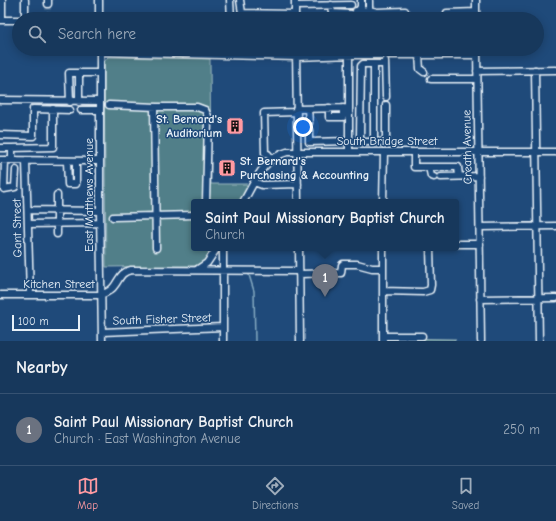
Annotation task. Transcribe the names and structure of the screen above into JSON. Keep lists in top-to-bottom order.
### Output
{
  "streets": {
    "street": [
      "South Bridge Street",
      "Creath Avenue",
      "East Matthews Avenue",
      "Gant Street",
      "Kitchen Street",
      "South Fisher Street"
    ]
  },
  "crossings": [
    ["South Bridge Street", "Creath Avenue"],
    ["East Matthews Avenue", "Kitchen Street"],
    ["East Matthews Avenue", "South Fisher Street"],
    ["Gant Street", "Kitchen Street"]
  ],
  "places": {
    "building": ["St. Bernard's Auditorium", "St. Bernard's Purchasing & Accounting"]
  },
  "scale_bar": "100 m",
  "page": {
    "search": "Search here",
    "popup": ["Saint Paul Missionary Baptist Church", "Church"],
    "pins": "1",
    "scale": "100 m",
    "heading": "Nearby",
    "list": [
      {
        "mark": "1",
        "name": "Saint Paul Missionary Baptist Church",
        "note": "Church · East Washington Avenue",
        "value": "250 m"
      }
    ],
    "nav": ["Map", "Directions", "Saved"]
  }
}
